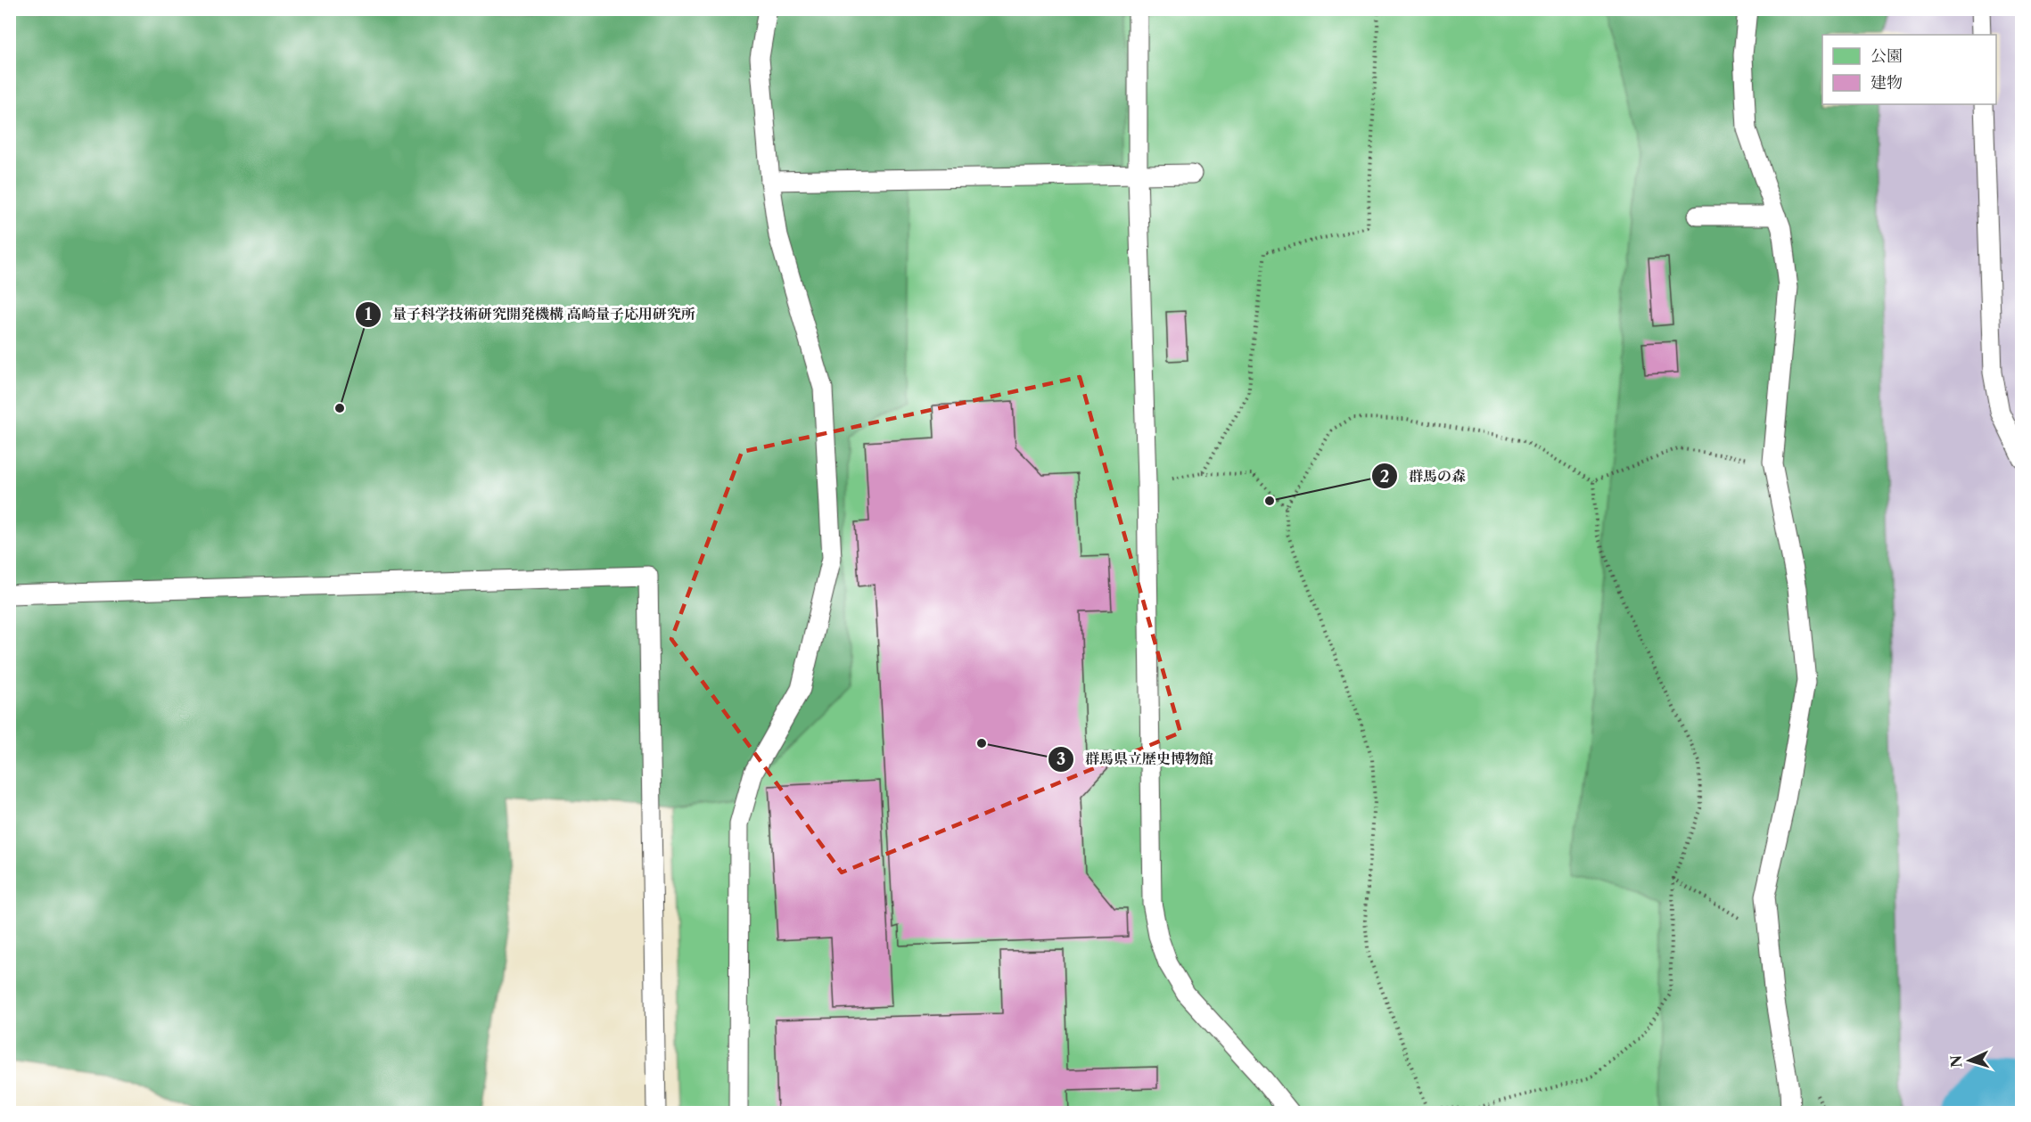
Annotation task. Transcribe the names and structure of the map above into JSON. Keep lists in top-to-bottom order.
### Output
{
  "places": ["量子科学技術研究開発機構 高崎量子応用研究所", "群馬の森", "群馬県立歴史博物館"],
  "legend": ["公園", "建物"],
  "north": "left"
}
